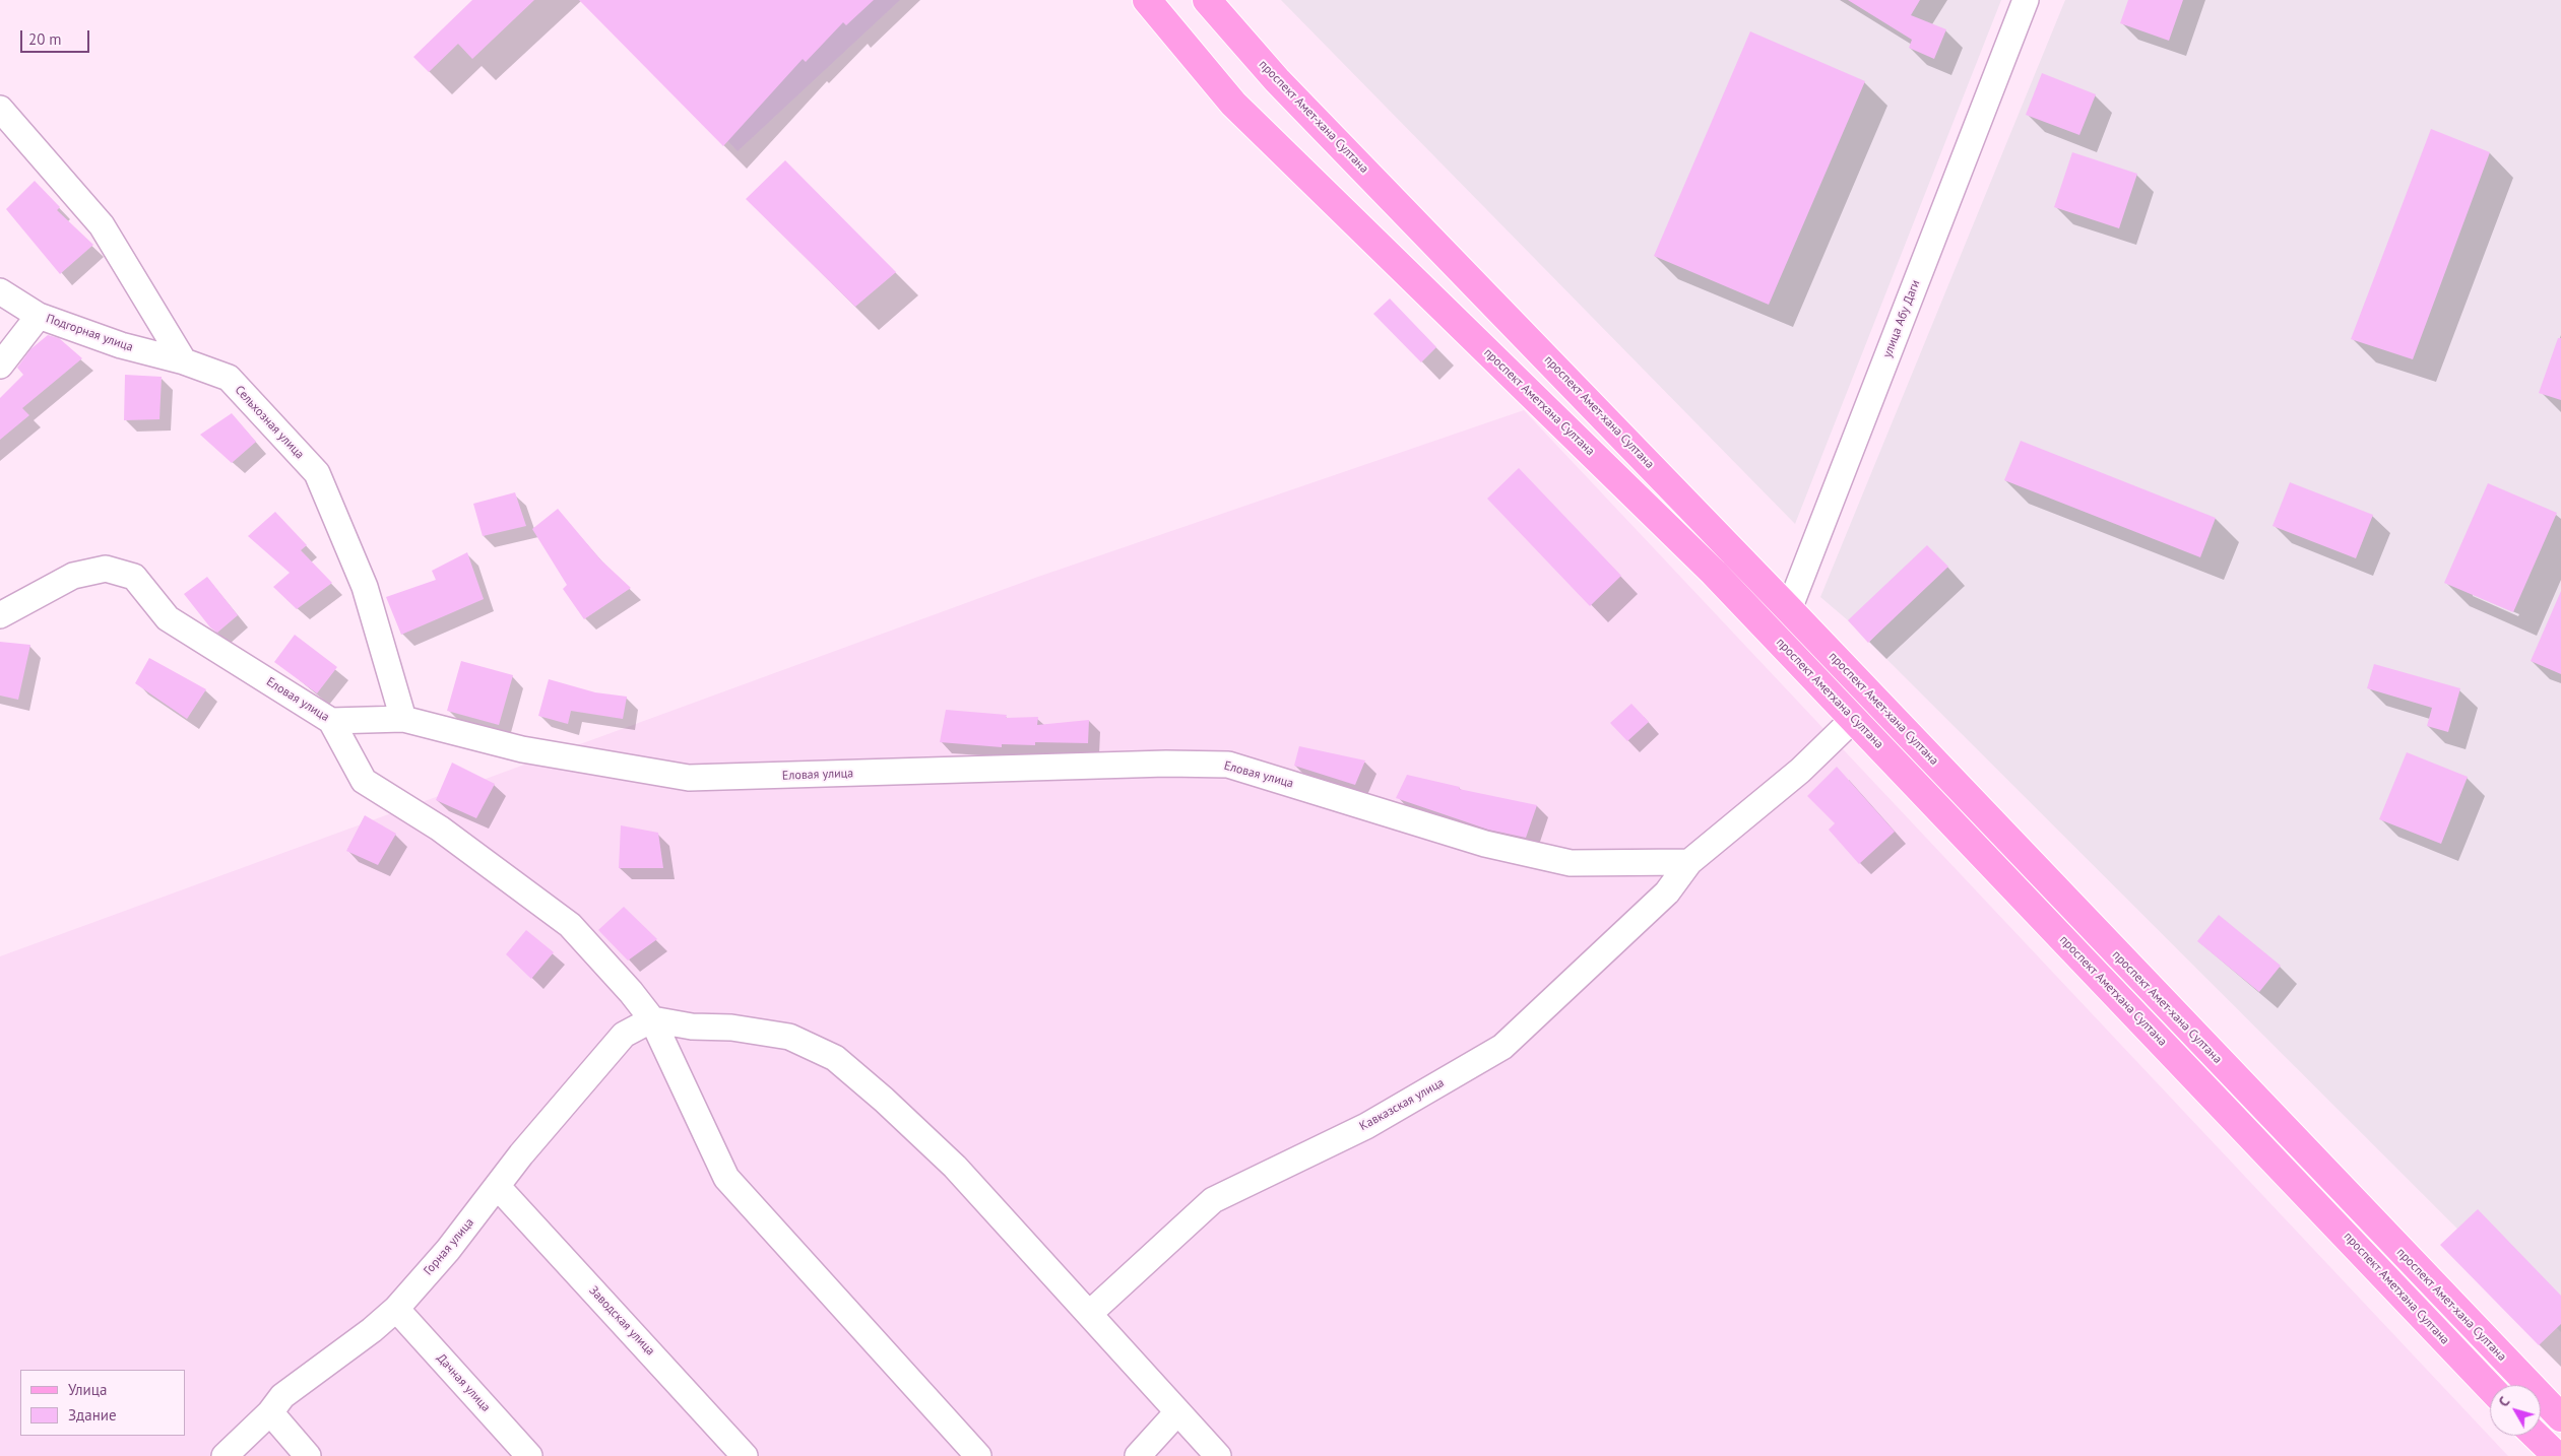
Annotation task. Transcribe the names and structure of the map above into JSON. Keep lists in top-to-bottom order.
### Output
{
  "streets": {
    "main road": ["проспект Амет-хана Султана", "проспект Аметхана Султана"],
    "street": [
      "улица Абу Даги",
      "Подгорная улица",
      "Сельхозная улица",
      "Еловая улица",
      "Кавказская улица",
      "Горная улица",
      "Заводская улица",
      "Дачная улица"
    ]
  },
  "crossings": [
    ["проспект Амет-хана Султана", "улица Абу Даги"],
    ["проспект Амет-хана Султана", "Кавказская улица"],
    ["Подгорная улица", "Сельхозная улица"],
    ["проспект Аметхана Султана", "Кавказская улица"],
    ["Сельхозная улица", "Еловая улица"],
    ["Еловая улица", "Кавказская улица"],
    ["Горная улица", "Заводская улица"],
    ["Горная улица", "Дачная улица"]
  ],
  "legend": ["Улица", "Здание"],
  "scale_bar": "20 m",
  "north": "top left"
}
